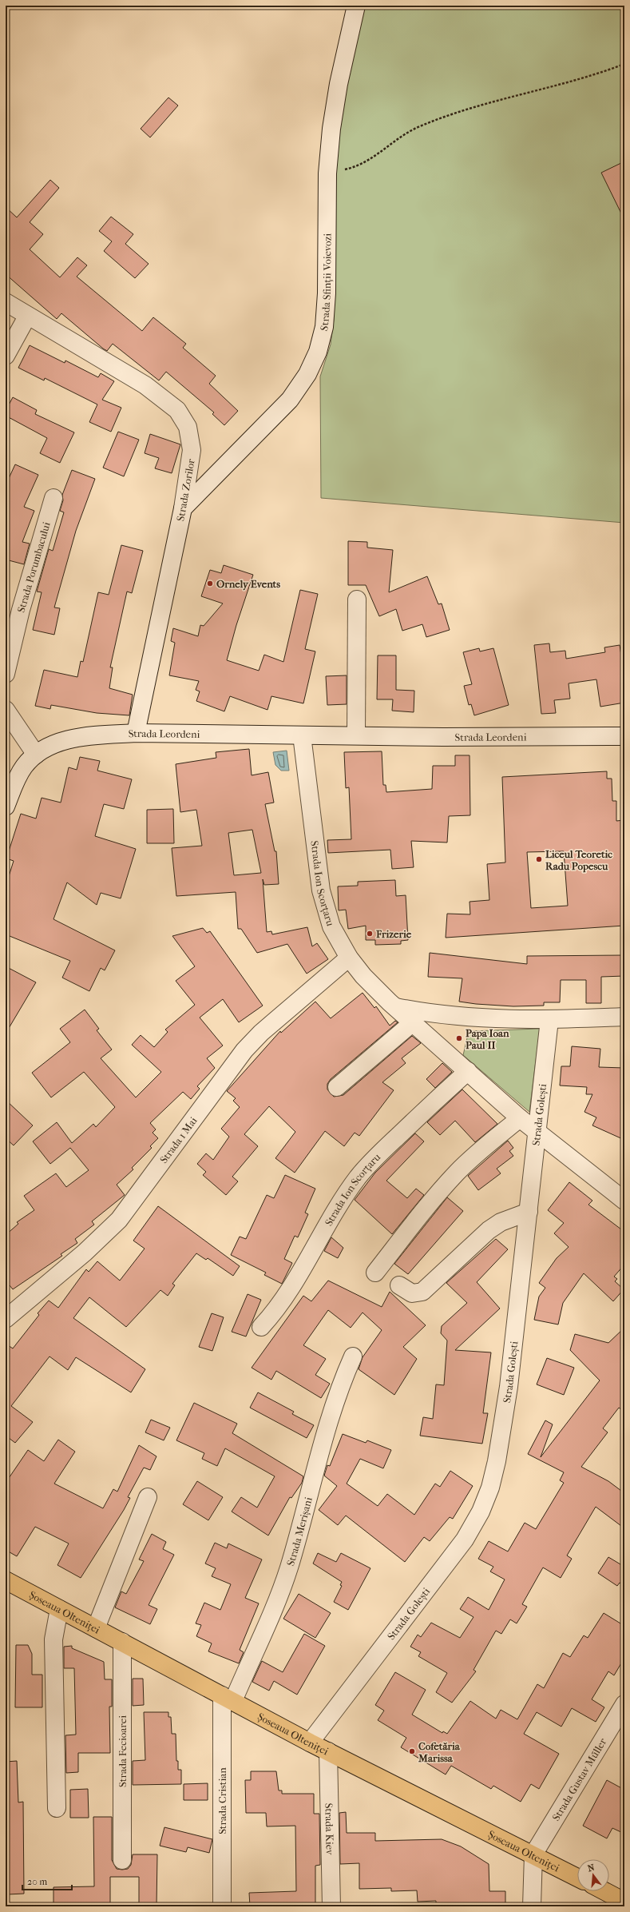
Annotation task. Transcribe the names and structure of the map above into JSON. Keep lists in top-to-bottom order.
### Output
{
  "streets": {
    "main road": ["Șoseaua Olteniței"],
    "street": [
      "Strada Sfinții Voievozi",
      "Strada Zorilor",
      "Strada Porumbacului",
      "Strada Leordeni",
      "Strada Ion Scorțaru",
      "Strada Golești",
      "Strada 1 Mai",
      "Strada Merișani",
      "Strada Fecioarei",
      "Strada Gustav Műller",
      "Strada Cristian",
      "Strada Kiev"
    ]
  },
  "crossings": [
    ["Strada Sfinții Voievozi", "Strada Zorilor"],
    ["Strada Zorilor", "Strada Leordeni"],
    ["Strada Leordeni", "Strada Ion Scorțaru"],
    ["Strada Ion Scorțaru", "Strada Golești"],
    ["Strada Ion Scorțaru", "Strada 1 Mai"],
    ["Strada Golești", "Șoseaua Olteniței"],
    ["Strada Merișani", "Șoseaua Olteniței"],
    ["Strada Merișani", "Strada Cristian"],
    ["Șoseaua Olteniței", "Strada Fecioarei"],
    ["Șoseaua Olteniței", "Strada Gustav Műller"],
    ["Șoseaua Olteniței", "Strada Cristian"],
    ["Șoseaua Olteniței", "Strada Kiev"]
  ],
  "places": [
    "Ornely Events",
    "Liceul Teoretic Radu Popescu",
    "Frizerie",
    "Papa Ioan Paul II",
    "Cofetăria Marissa"
  ],
  "scale_bar": "20 m",
  "north": "top"
}
